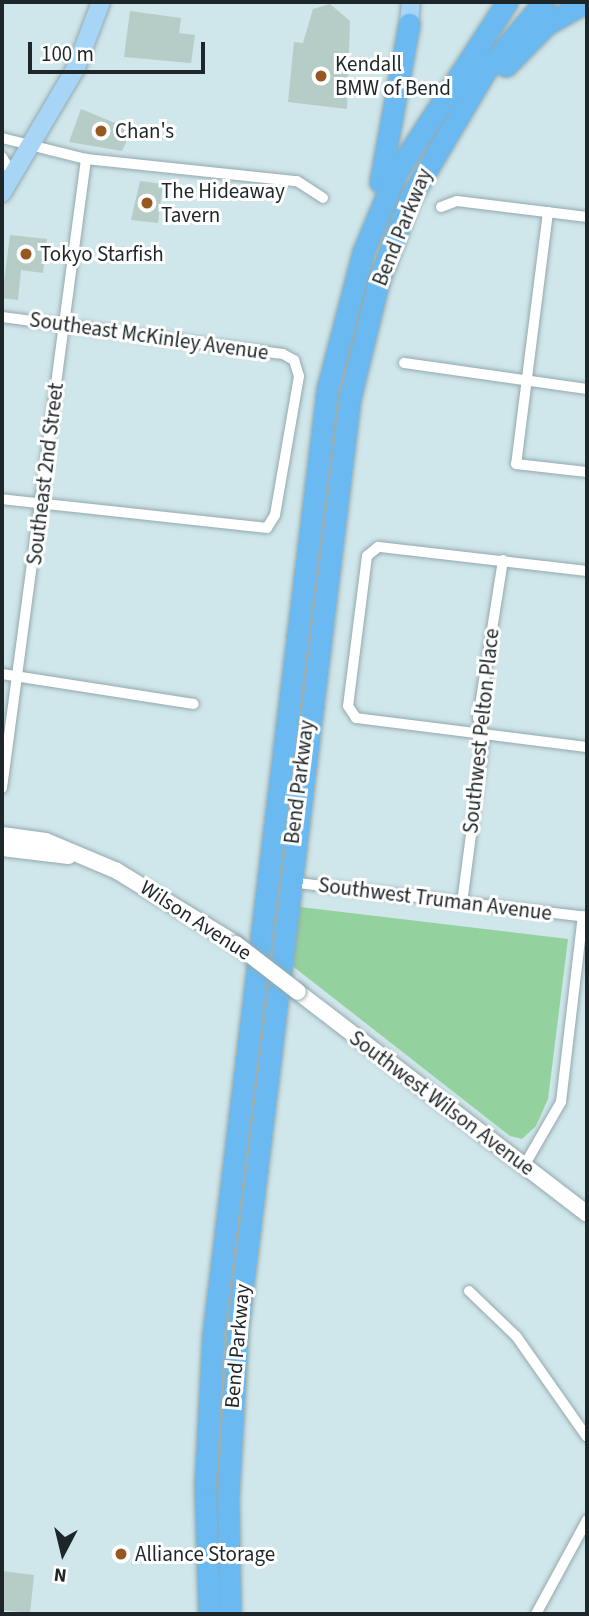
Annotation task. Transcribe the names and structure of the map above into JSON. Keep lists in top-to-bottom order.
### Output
{
  "streets": {
    "highway": ["Bend Parkway"],
    "street": [
      "Southeast McKinley Avenue",
      "Southeast 2nd Street",
      "Southwest Pelton Place",
      "Southwest Truman Avenue",
      "Wilson Avenue",
      "Southwest Wilson Avenue"
    ]
  },
  "crossings": [
    ["Bend Parkway", "Southwest Truman Avenue"],
    ["Southeast McKinley Avenue", "Southeast 2nd Street"],
    ["Southwest Pelton Place", "Southwest Truman Avenue"],
    ["Wilson Avenue", "Southwest Wilson Avenue"]
  ],
  "places": [
    "Kendall BMW of Bend",
    "Chan's",
    "The Hideaway Tavern",
    "Tokyo Starfish",
    "Alliance Storage"
  ],
  "scale_bar": "100 m",
  "north": "bottom"
}
